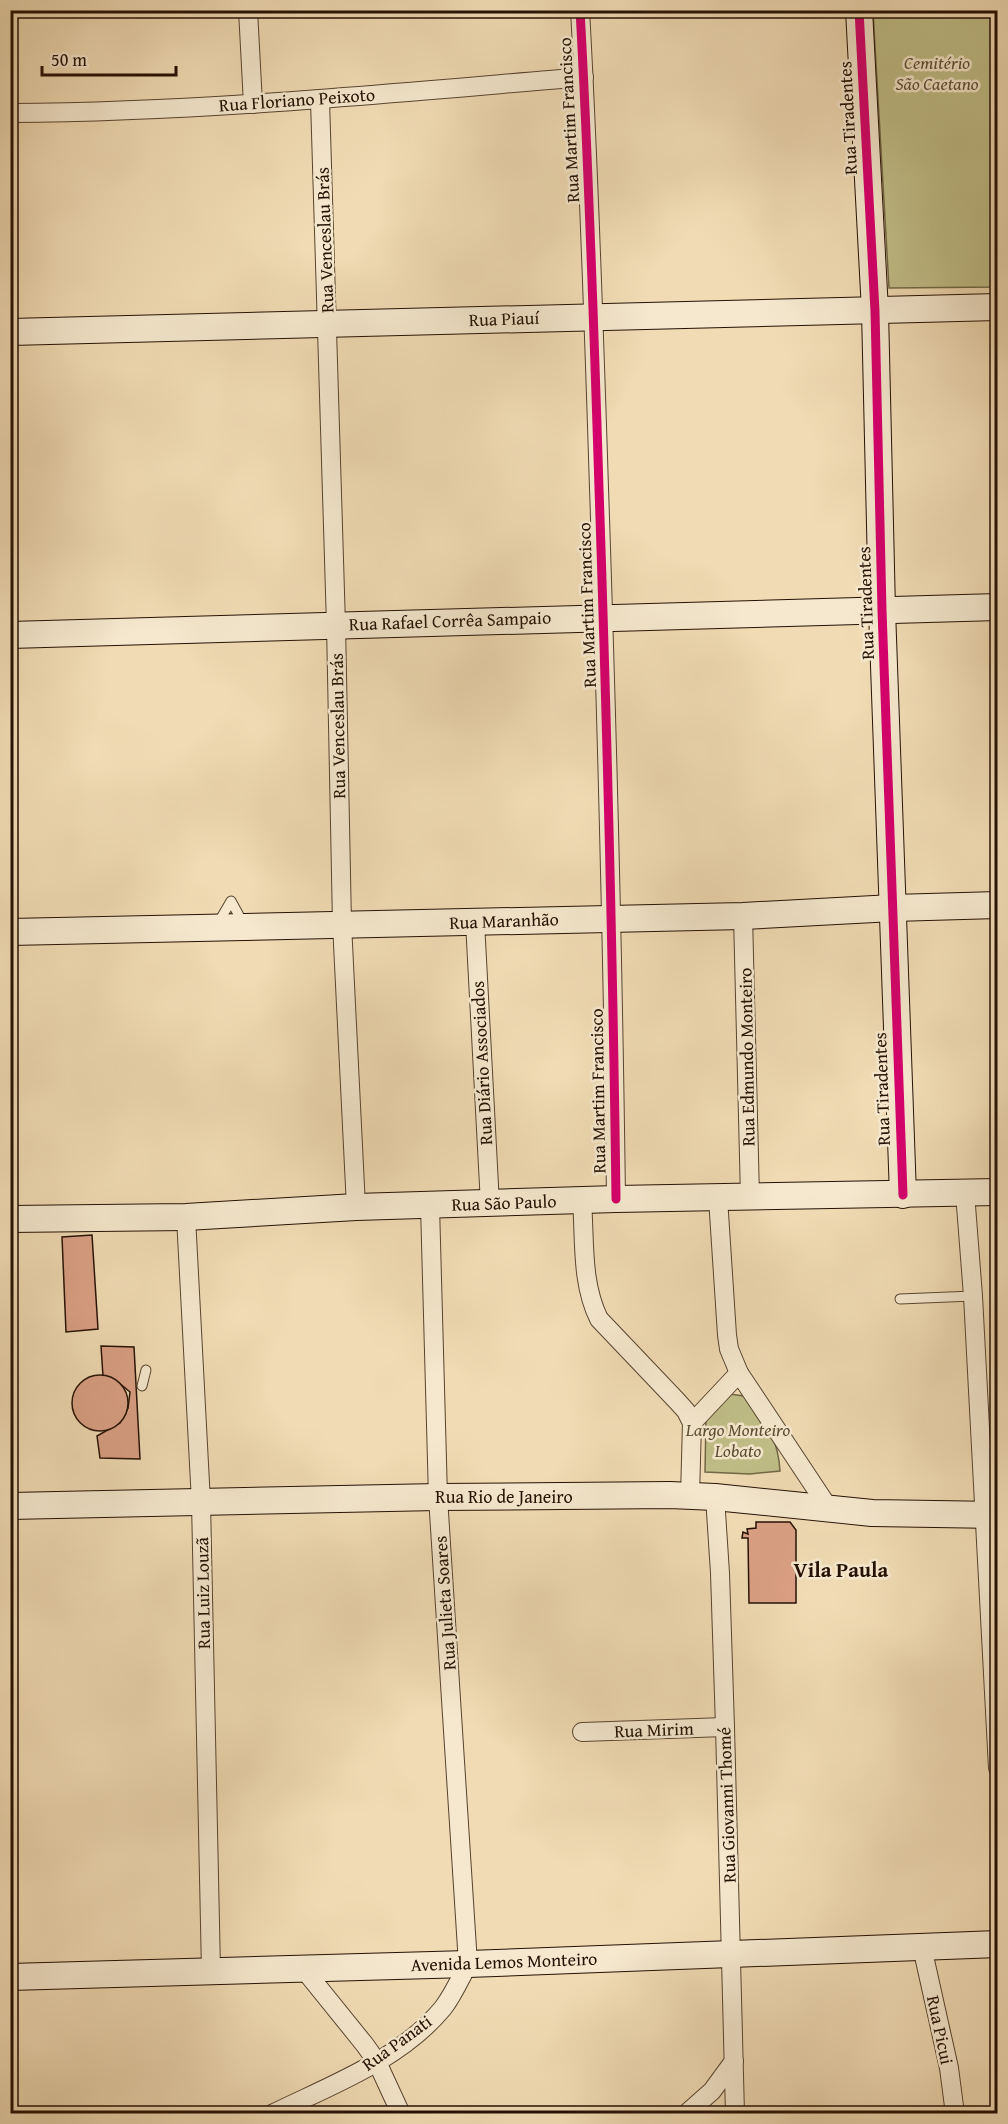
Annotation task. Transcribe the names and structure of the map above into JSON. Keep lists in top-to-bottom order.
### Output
{
  "streets": {
    "street": [
      "Rua Floriano Peixoto",
      "Rua Tiradentes",
      "Rua Martim Francisco",
      "Rua Venceslau Brás",
      "Rua Piauí",
      "Rua Rafael Corrêa Sampaio",
      "Rua Maranhão",
      "Rua Edmundo Monteiro",
      "Rua Diário Associados",
      "Rua São Paulo",
      "Rua Rio de Janeiro",
      "Rua Luiz Louzã",
      "Rua Julieta Soares",
      "Rua Mirim",
      "Rua Giovanni Thomé",
      "Avenida Lemos Monteiro",
      "Rua Picui",
      "Rua Panati"
    ]
  },
  "crossings": [
    ["Rua Floriano Peixoto", "Rua Martim Francisco"],
    ["Rua Floriano Peixoto", "Rua Venceslau Brás"],
    ["Rua Tiradentes", "Rua Piauí"],
    ["Rua Tiradentes", "Rua Rafael Corrêa Sampaio"],
    ["Rua Tiradentes", "Rua Maranhão"],
    ["Rua Tiradentes", "Rua São Paulo"],
    ["Rua Martim Francisco", "Rua Piauí"],
    ["Rua Martim Francisco", "Rua Rafael Corrêa Sampaio"],
    ["Rua Martim Francisco", "Rua Maranhão"],
    ["Rua Martim Francisco", "Rua São Paulo"],
    ["Rua Venceslau Brás", "Rua Piauí"],
    ["Rua Venceslau Brás", "Rua Rafael Corrêa Sampaio"],
    ["Rua Venceslau Brás", "Rua Maranhão"],
    ["Rua Venceslau Brás", "Rua São Paulo"],
    ["Rua Maranhão", "Rua Edmundo Monteiro"],
    ["Rua Maranhão", "Rua Diário Associados"],
    ["Rua Edmundo Monteiro", "Rua São Paulo"],
    ["Rua Diário Associados", "Rua São Paulo"],
    ["Rua São Paulo", "Rua Luiz Louzã"],
    ["Rua São Paulo", "Rua Julieta Soares"],
    ["Rua Rio de Janeiro", "Rua Luiz Louzã"],
    ["Rua Rio de Janeiro", "Rua Julieta Soares"],
    ["Rua Rio de Janeiro", "Rua Giovanni Thomé"],
    ["Rua Luiz Louzã", "Avenida Lemos Monteiro"],
    ["Rua Julieta Soares", "Avenida Lemos Monteiro"],
    ["Rua Julieta Soares", "Rua Panati"],
    ["Rua Mirim", "Rua Giovanni Thomé"],
    ["Rua Giovanni Thomé", "Avenida Lemos Monteiro"],
    ["Avenida Lemos Monteiro", "Rua Picui"],
    ["Avenida Lemos Monteiro", "Rua Panati"]
  ],
  "districts": ["Vila Paula"],
  "parks": ["Cemitério São Caetano", "Largo Monteiro Lobato"],
  "scale_bar": "50 m"
}
